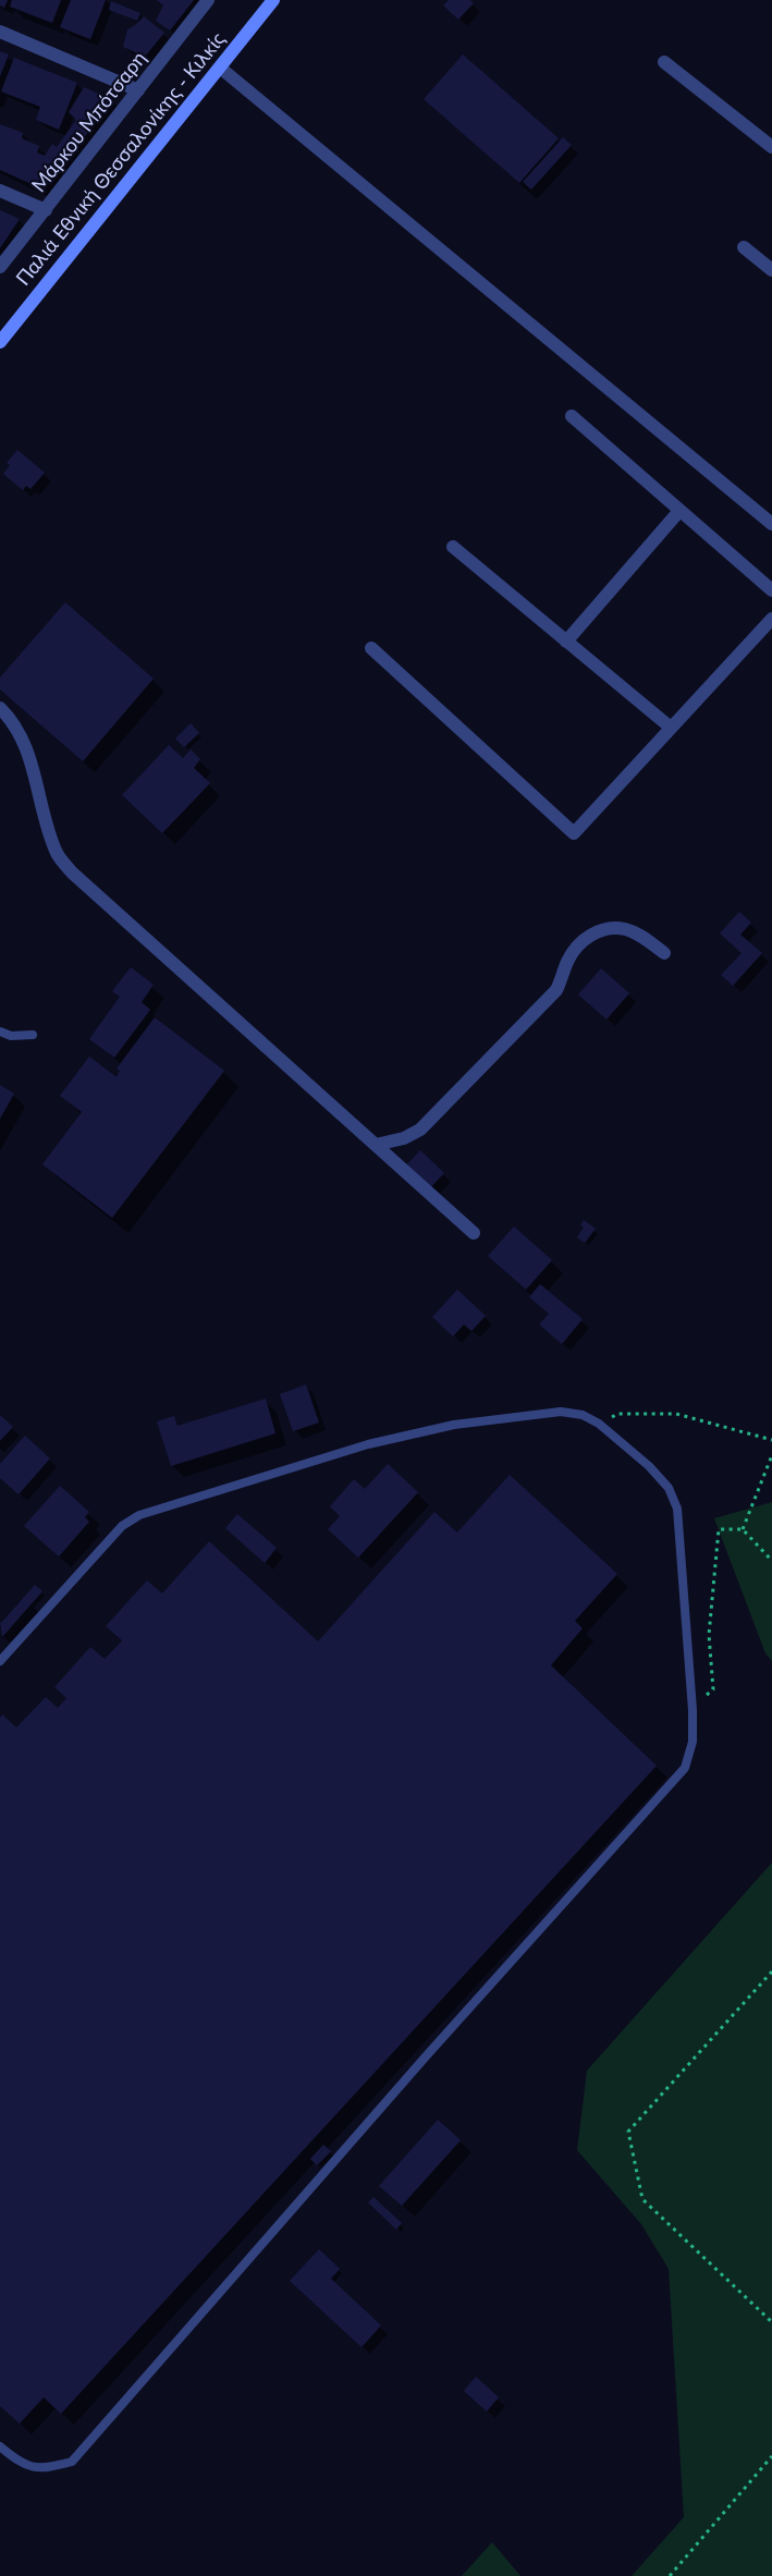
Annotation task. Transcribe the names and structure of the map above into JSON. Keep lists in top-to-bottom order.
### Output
{
  "streets": {
    "main road": ["Παλιά Εθνική Θεσσαλονίκης - Κιλκίς"],
    "street": ["Μάρκου Μπότσαρη"]
  }
}
